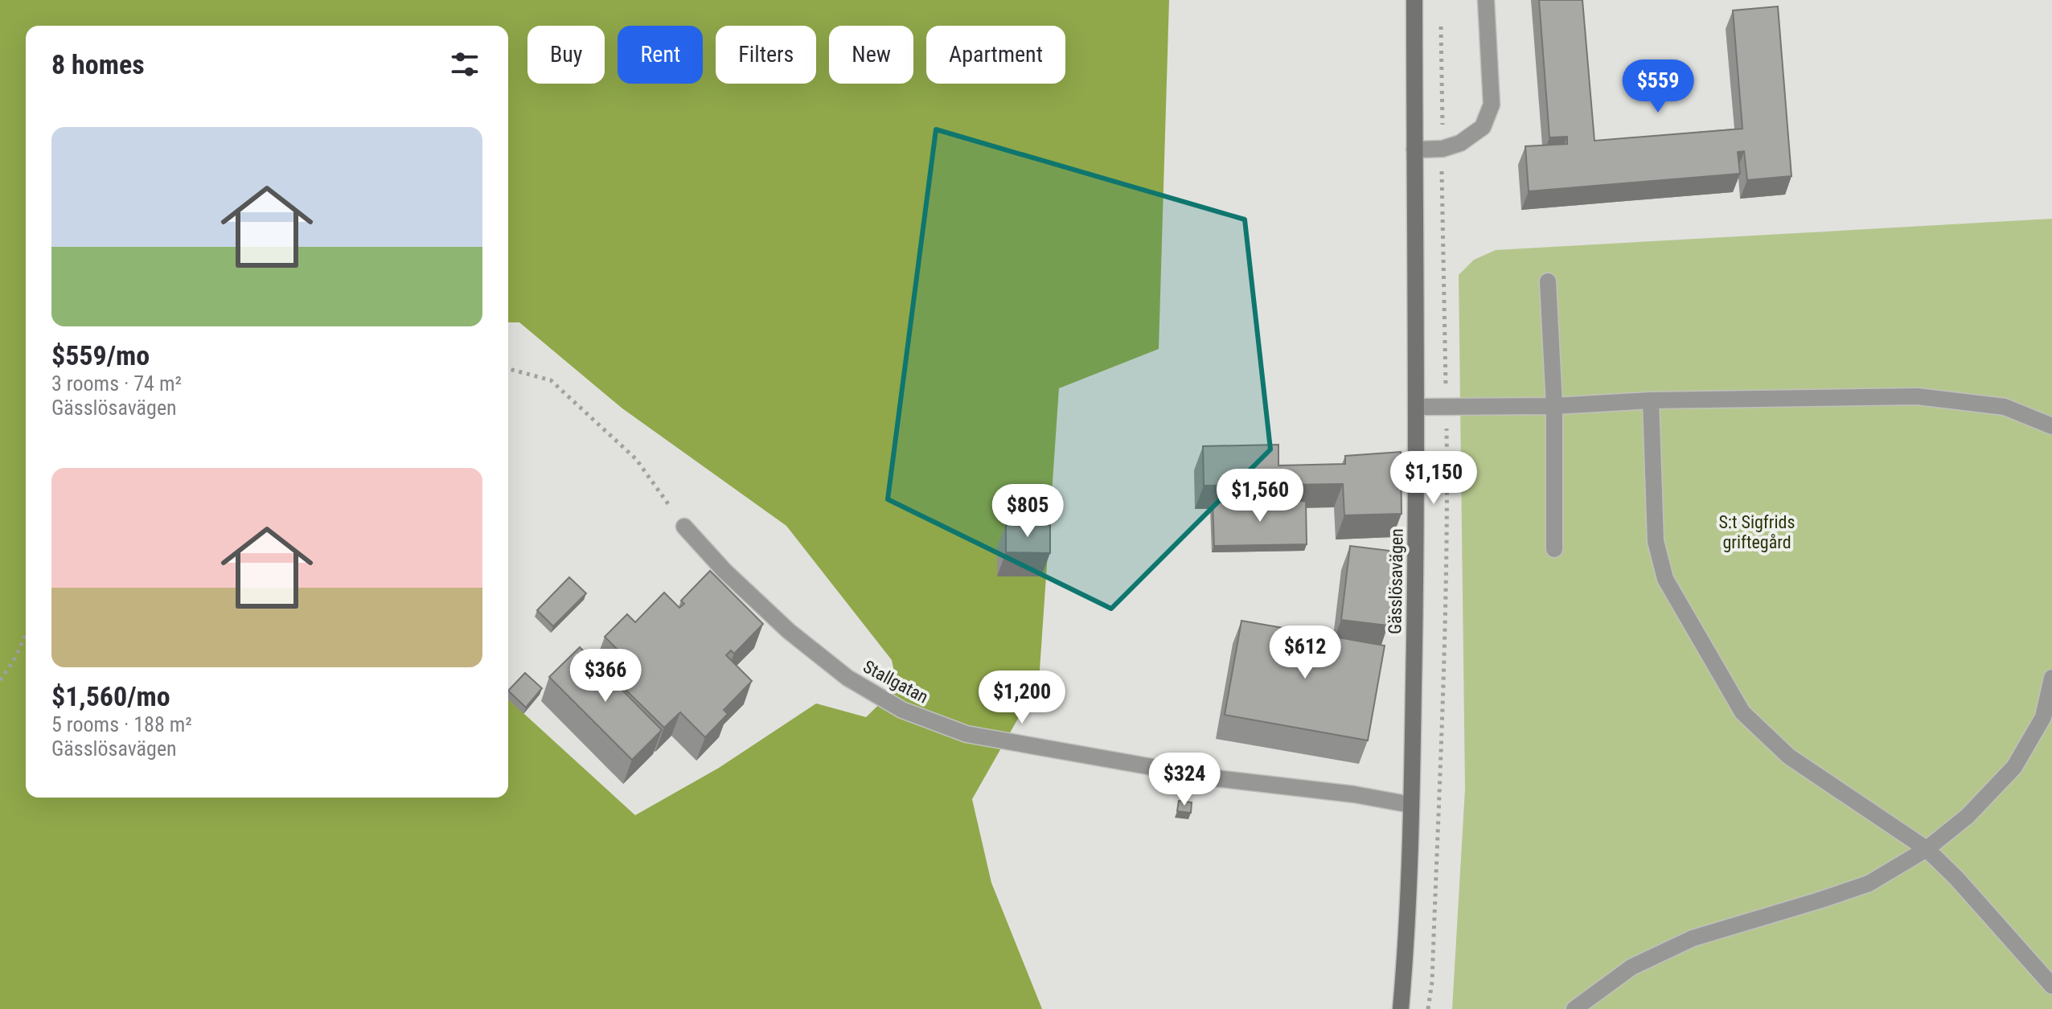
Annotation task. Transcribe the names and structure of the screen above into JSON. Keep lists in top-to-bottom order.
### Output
{
  "streets": {
    "street": ["Gässlösavägen", "Stallgatan"]
  },
  "crossings": [
    ["Gässlösavägen", "Stallgatan"]
  ],
  "parks": ["S:t Sigfrids griftegård"],
  "page": {
    "chip": [
      "Buy",
      "Rent",
      "Filters",
      "New",
      "Apartment"
    ],
    "heading": "8 homes",
    "price": [
      "$559",
      "$1,150",
      "$1,560",
      "$805",
      "$612",
      "$366",
      "$1,200",
      "$324"
    ],
    "list": [
      {
        "name": "$559/mo",
        "note": "3 rooms · 74 m² · Gässlösavägen"
      },
      {
        "name": "$1,560/mo",
        "note": "5 rooms · 188 m² · Gässlösavägen"
      }
    ]
  }
}
